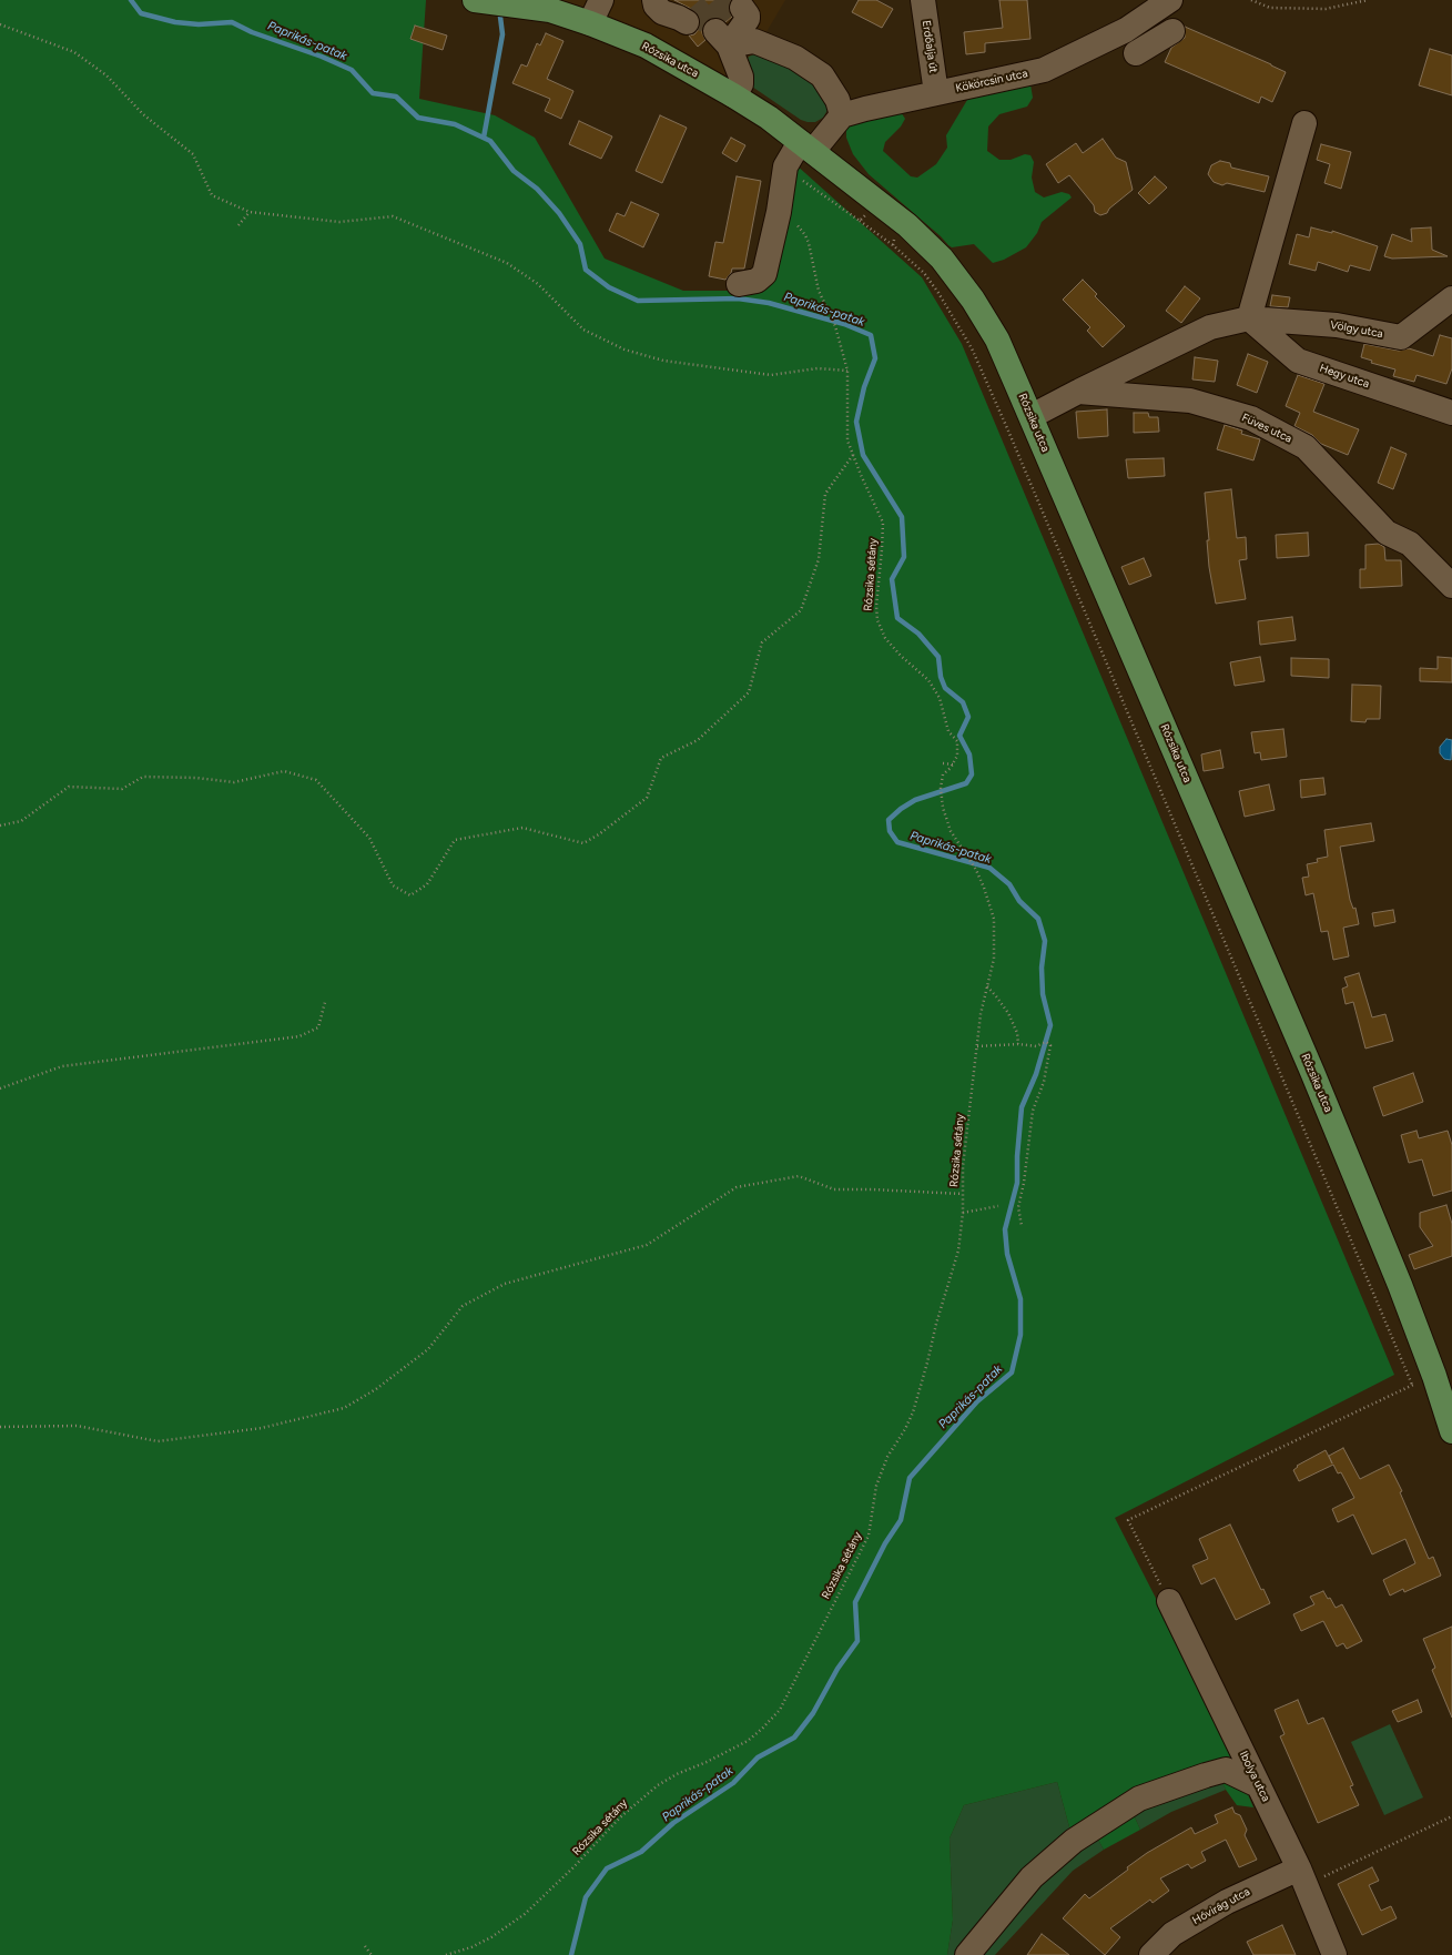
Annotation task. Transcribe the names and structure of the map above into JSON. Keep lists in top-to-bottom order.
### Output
{
  "streets": {
    "main road": ["Rózsika utca"],
    "street": [
      "Erdőalja út",
      "Kökörcsin utca",
      "Völgy utca",
      "Hegy utca",
      "Füves utca",
      "Ibolya utca",
      "Hóvirág utca"
    ],
    "path": ["Rózsika sétány"]
  },
  "crossings": [
    ["Erdőalja út", "Kökörcsin utca"],
    ["Völgy utca", "Hegy utca"],
    ["Völgy utca", "Füves utca"],
    ["Ibolya utca", "Hóvirág utca"]
  ],
  "water": ["Paprikás-patak"]
}
